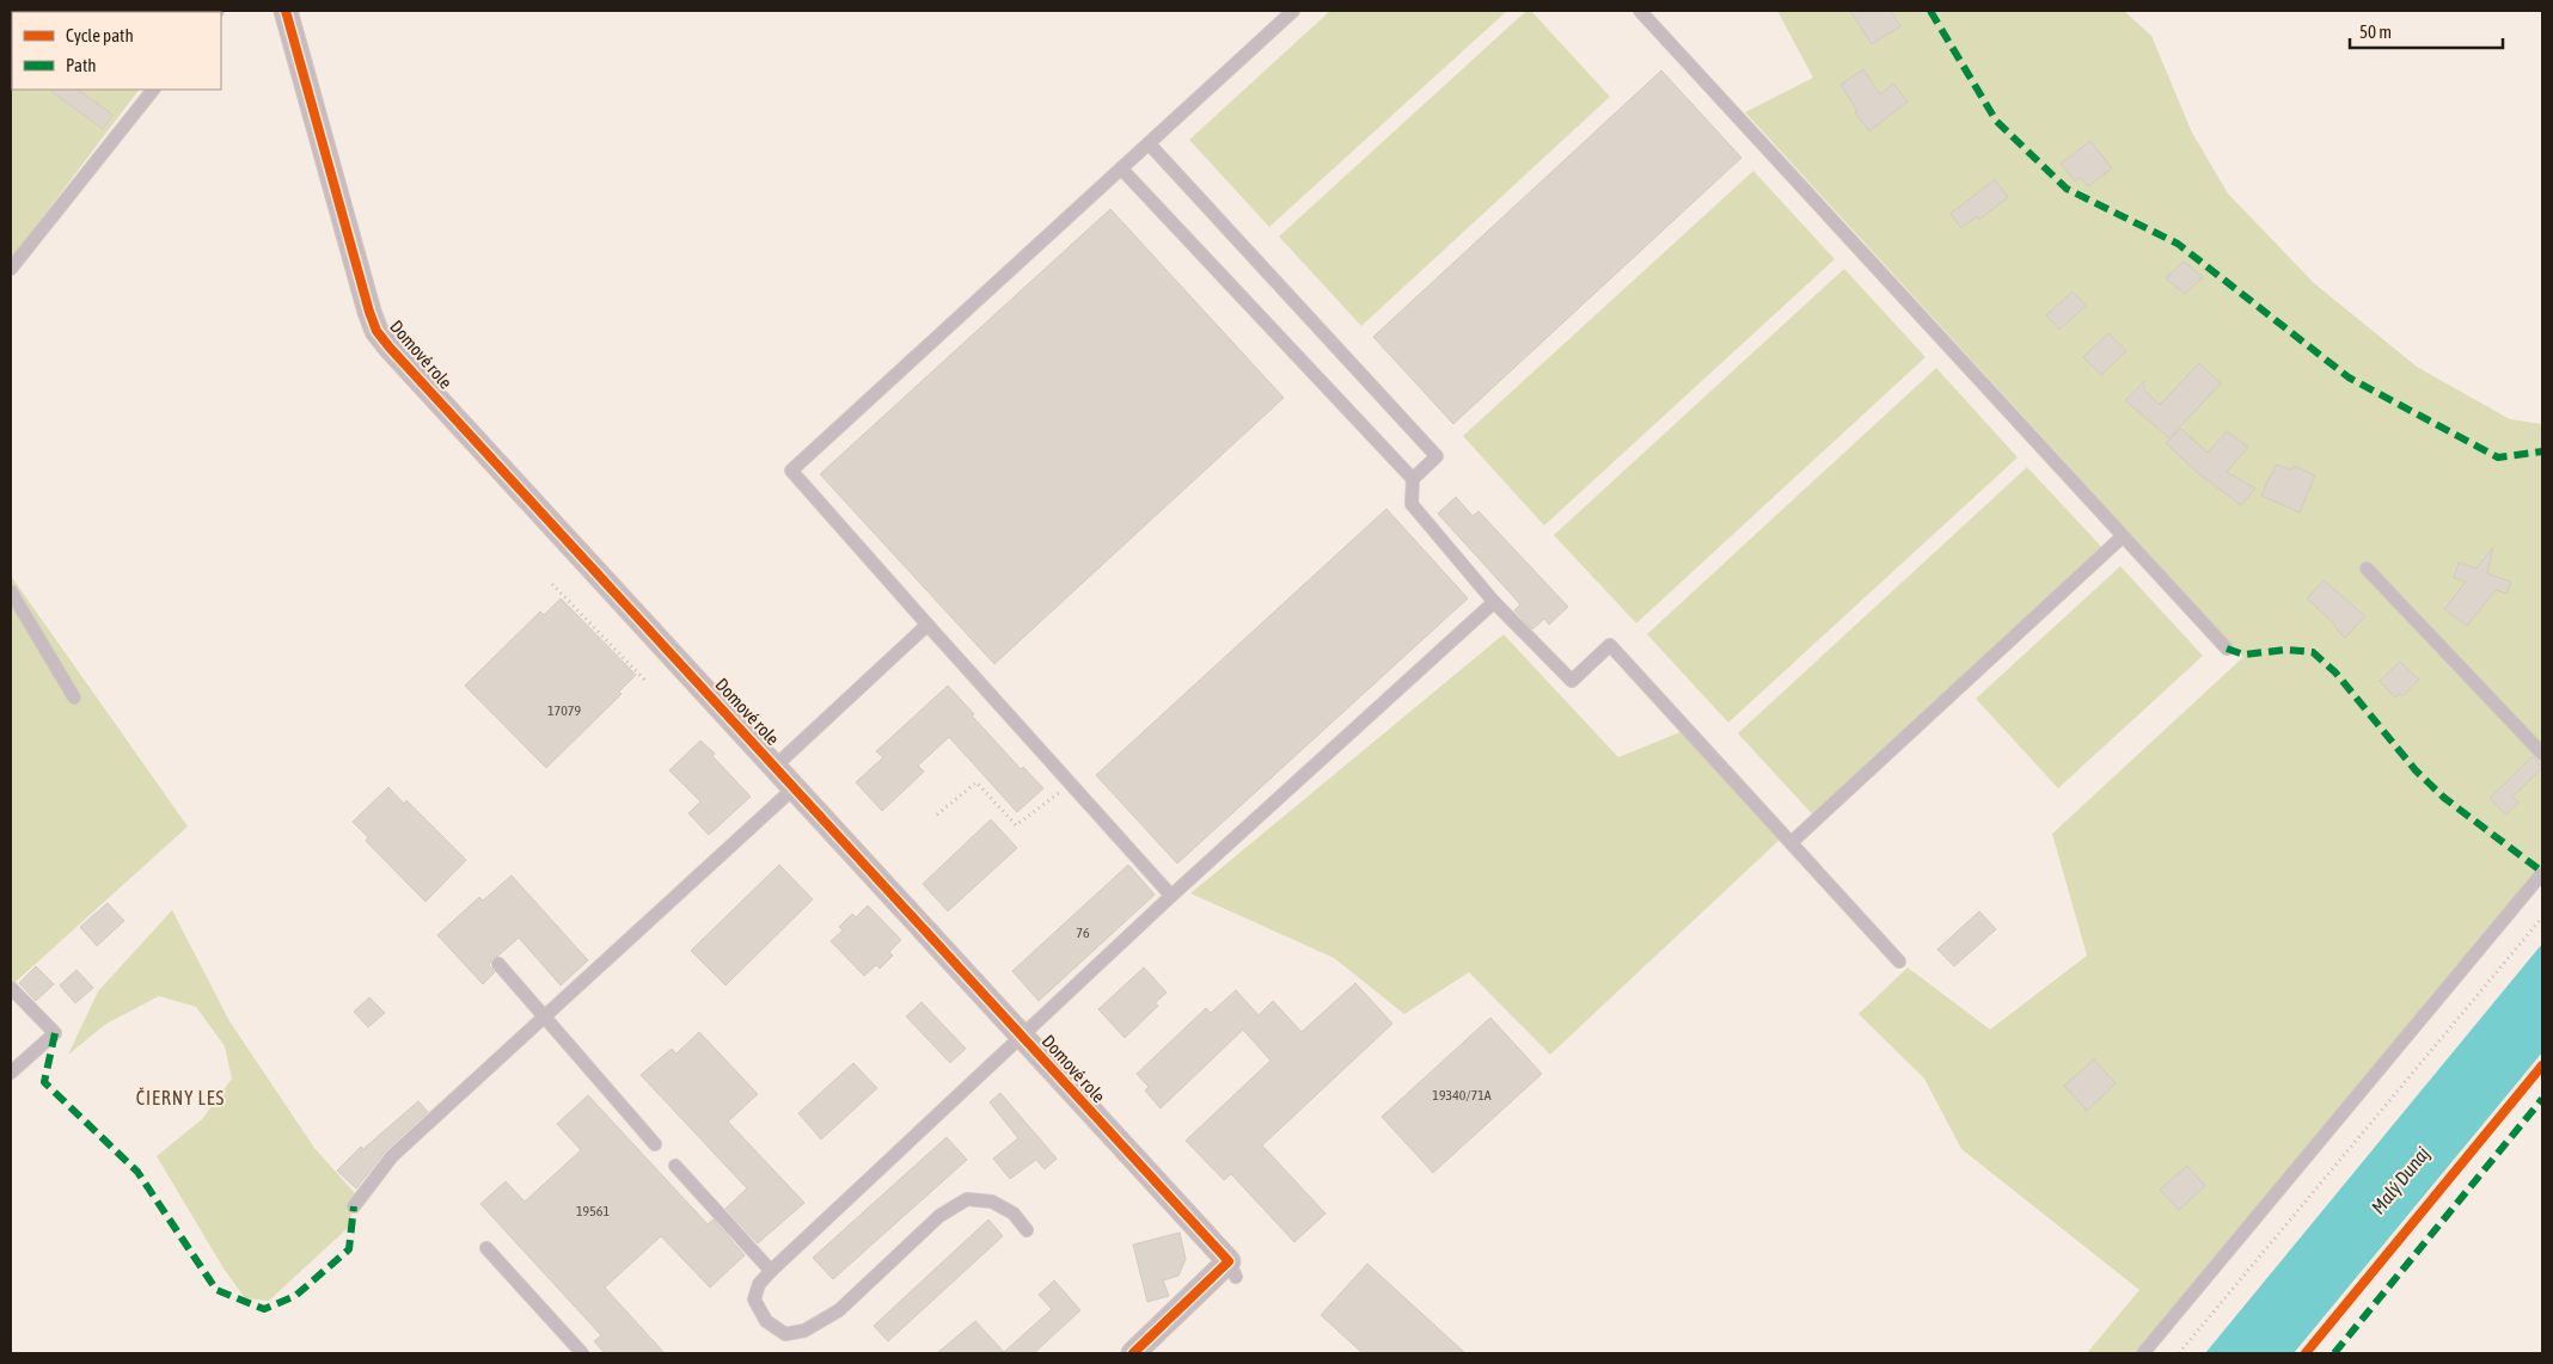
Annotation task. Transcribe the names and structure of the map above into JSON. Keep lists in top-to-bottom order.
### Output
{
  "streets": {
    "street": ["Domové role"]
  },
  "districts": ["ČIERNY LES"],
  "water": ["Malý Dunaj"],
  "house_numbers": [
    "17079",
    "76",
    "19340/71A",
    "19561"
  ],
  "legend": ["Cycle path", "Path"],
  "scale_bar": "50 m"
}
